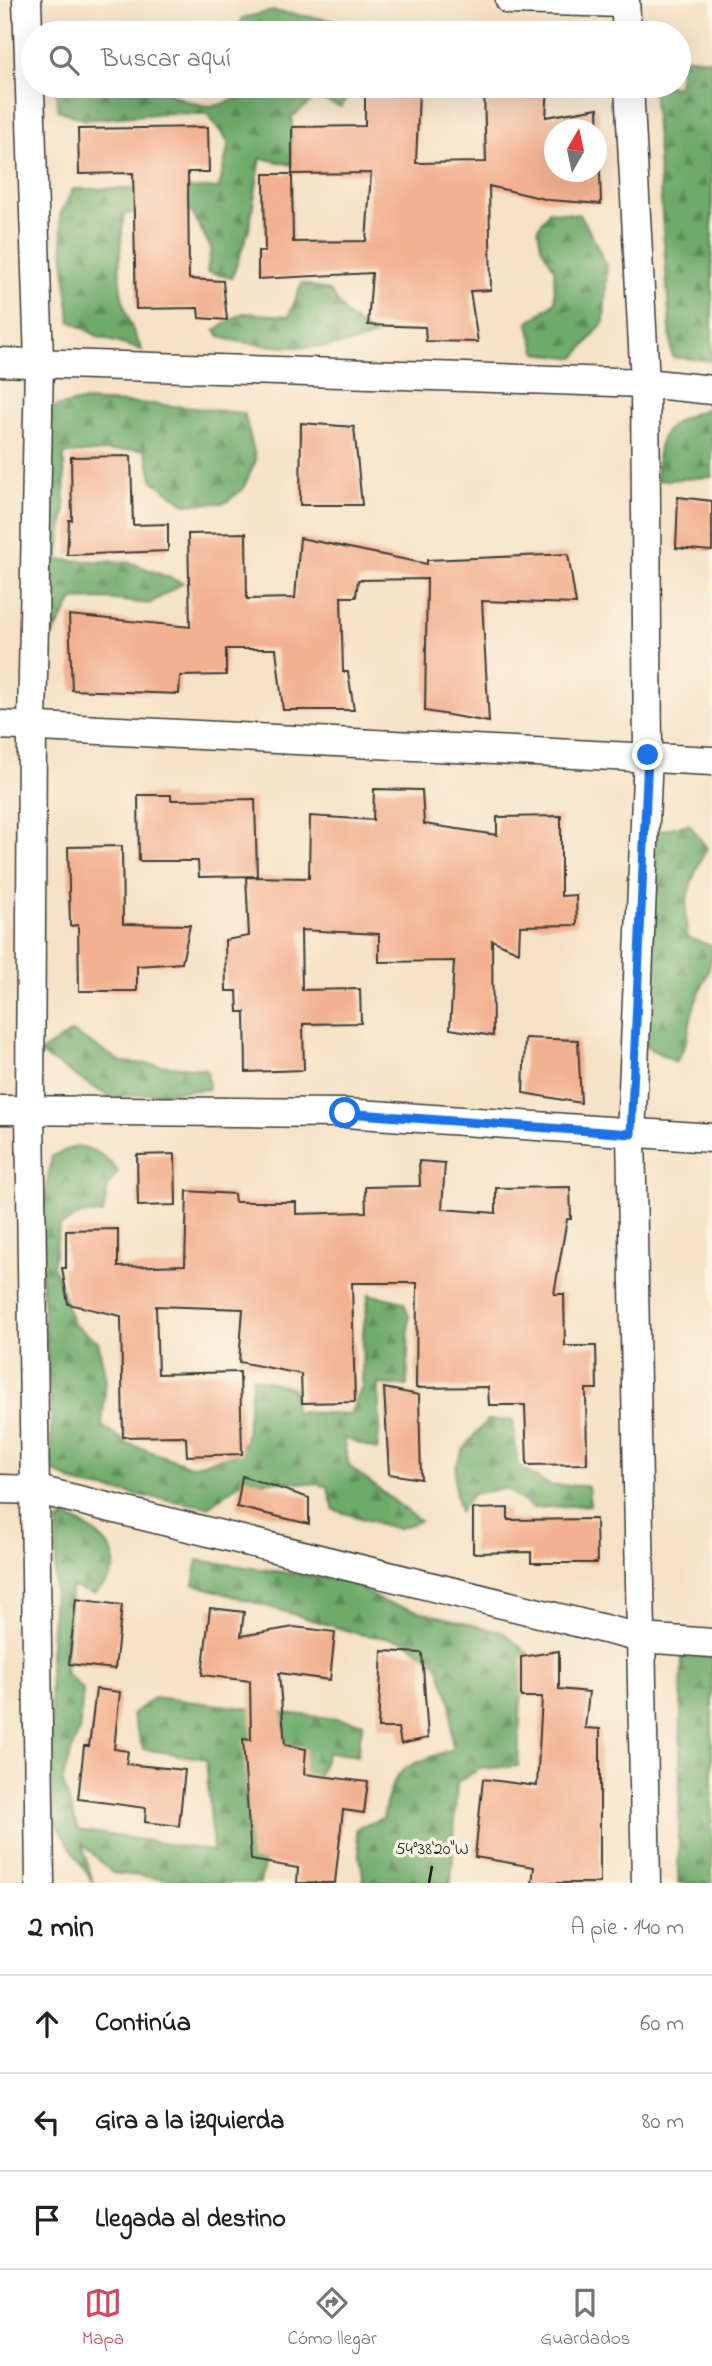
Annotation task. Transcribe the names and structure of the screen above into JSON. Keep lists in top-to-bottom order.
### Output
{
  "north": "top",
  "page": {
    "search": "Buscar aquí",
    "heading": ["2 min", "A pie · 140 m"],
    "list": [
      ["Continúa", "60 m"],
      ["Gira a la izquierda", "80 m"],
      "Llegada al destino"
    ],
    "nav": ["Mapa", "Cómo llegar", "Guardados"]
  },
  "coordinates": ["54°38'20\"W"]
}
